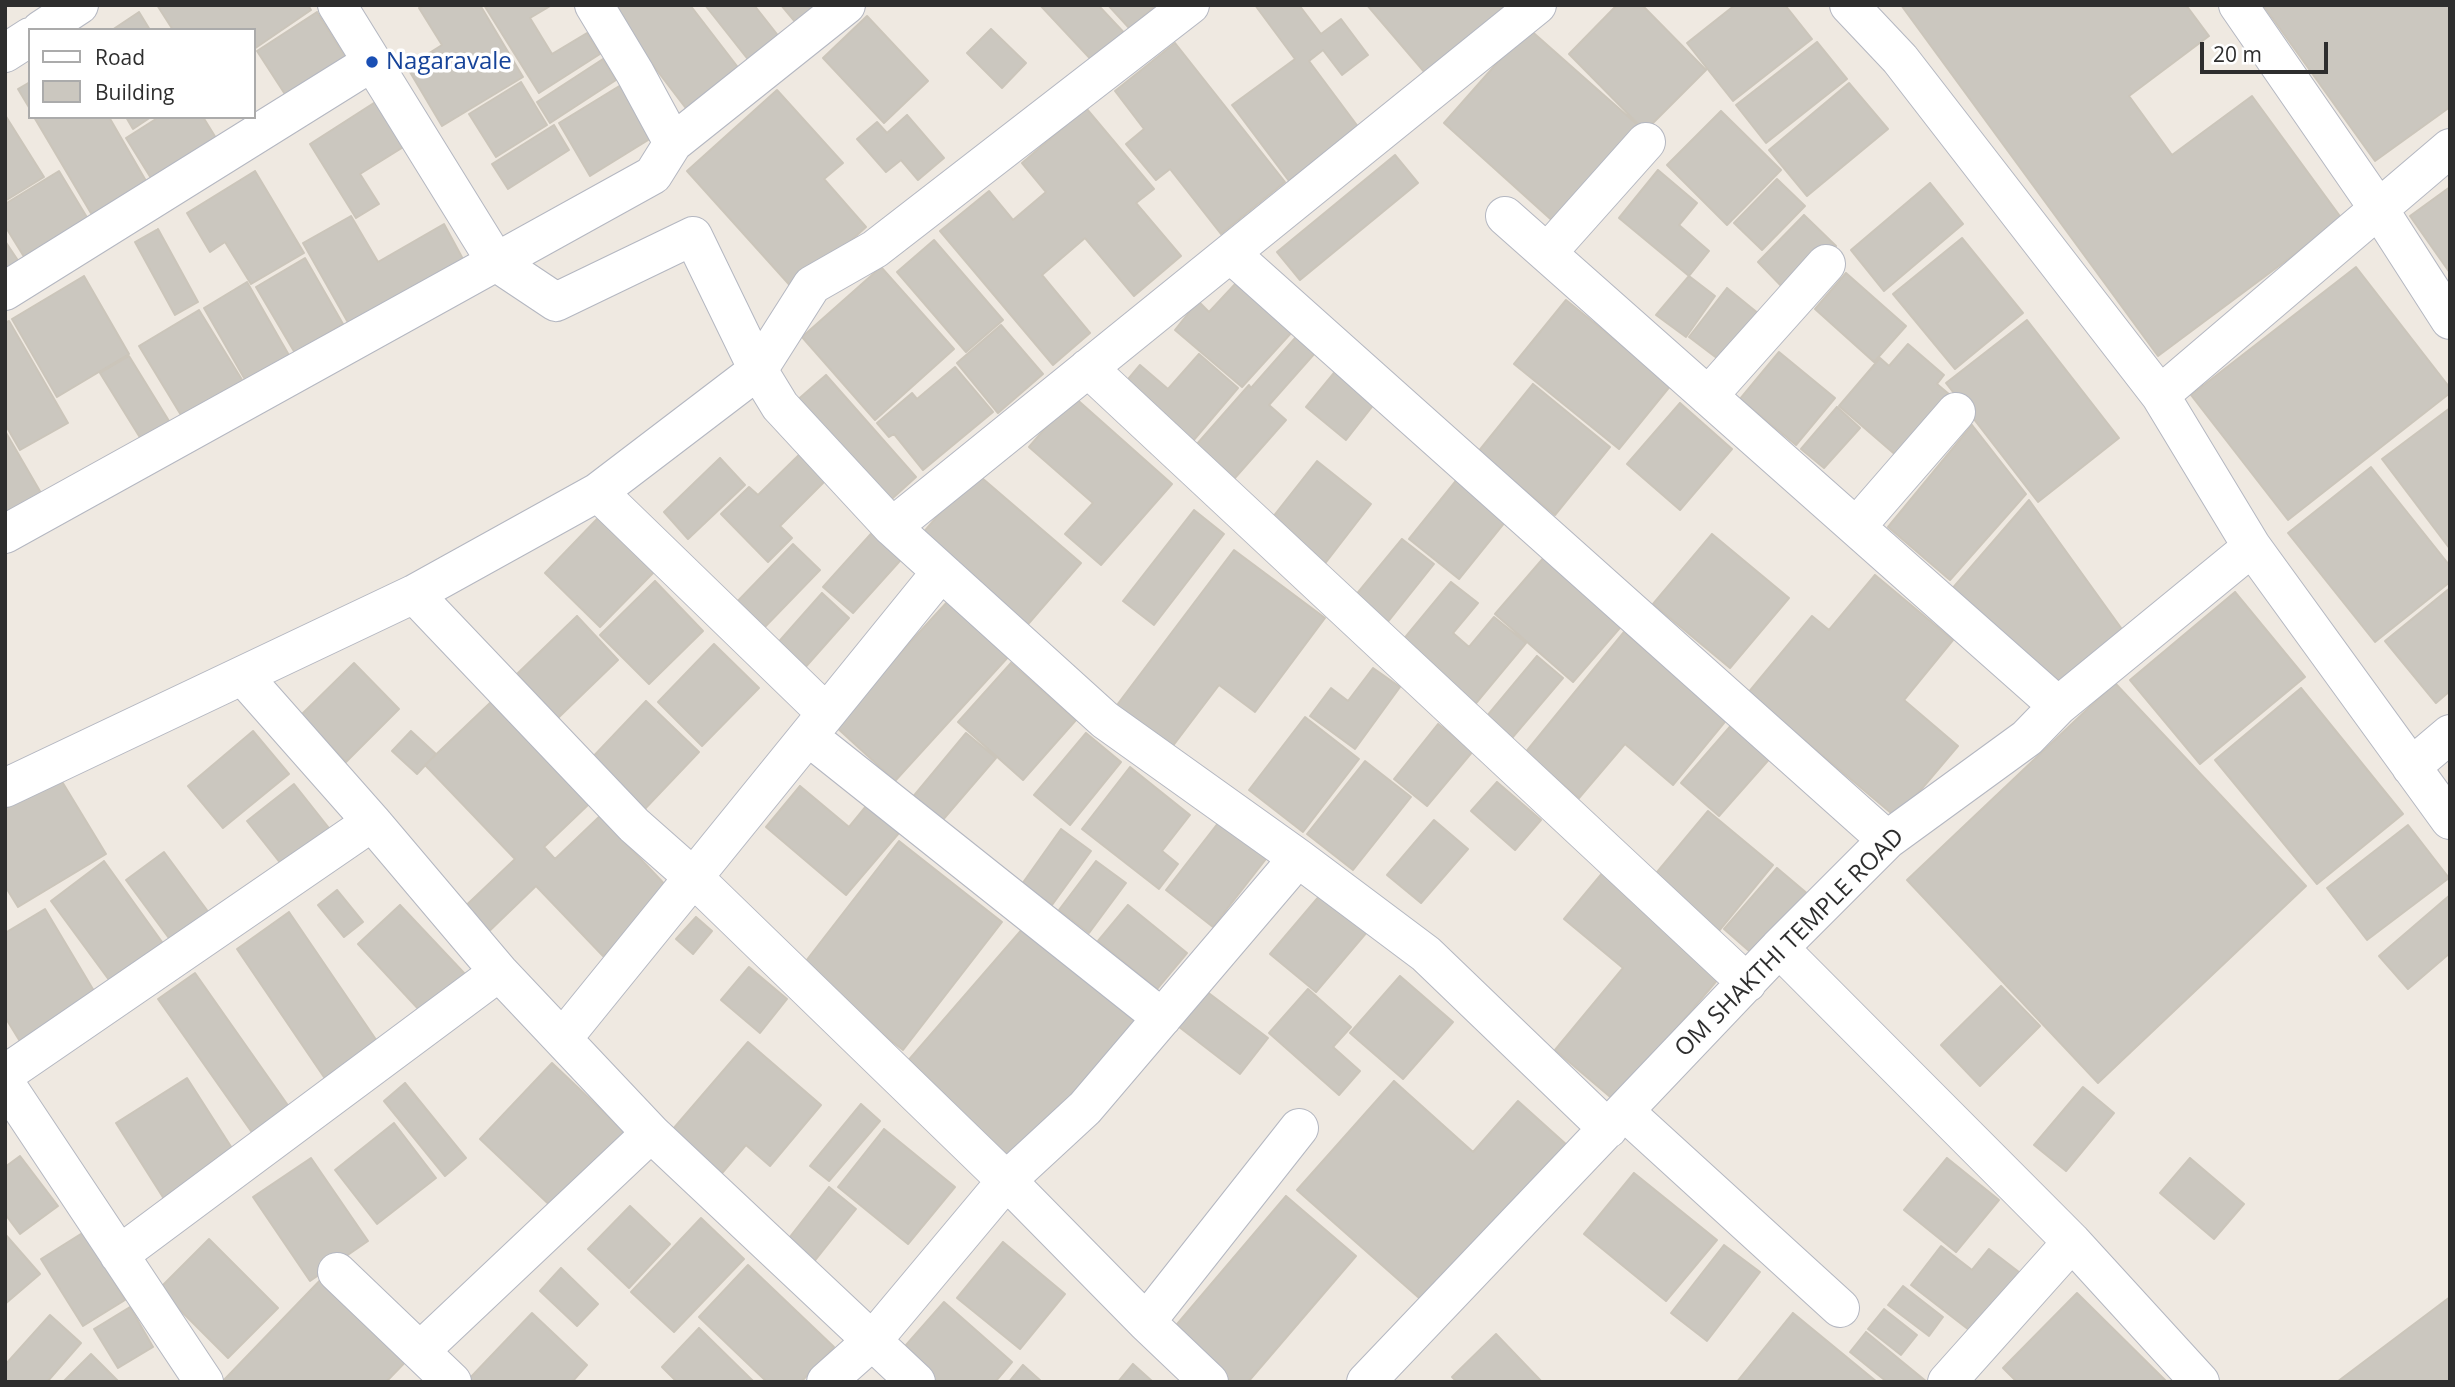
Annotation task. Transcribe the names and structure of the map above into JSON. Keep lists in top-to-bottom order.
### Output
{
  "streets": {
    "street": ["OM SHAKTHI TEMPLE ROAD"]
  },
  "places": ["Nagaravale"],
  "legend": ["Road", "Building"],
  "scale_bar": "20 m"
}
